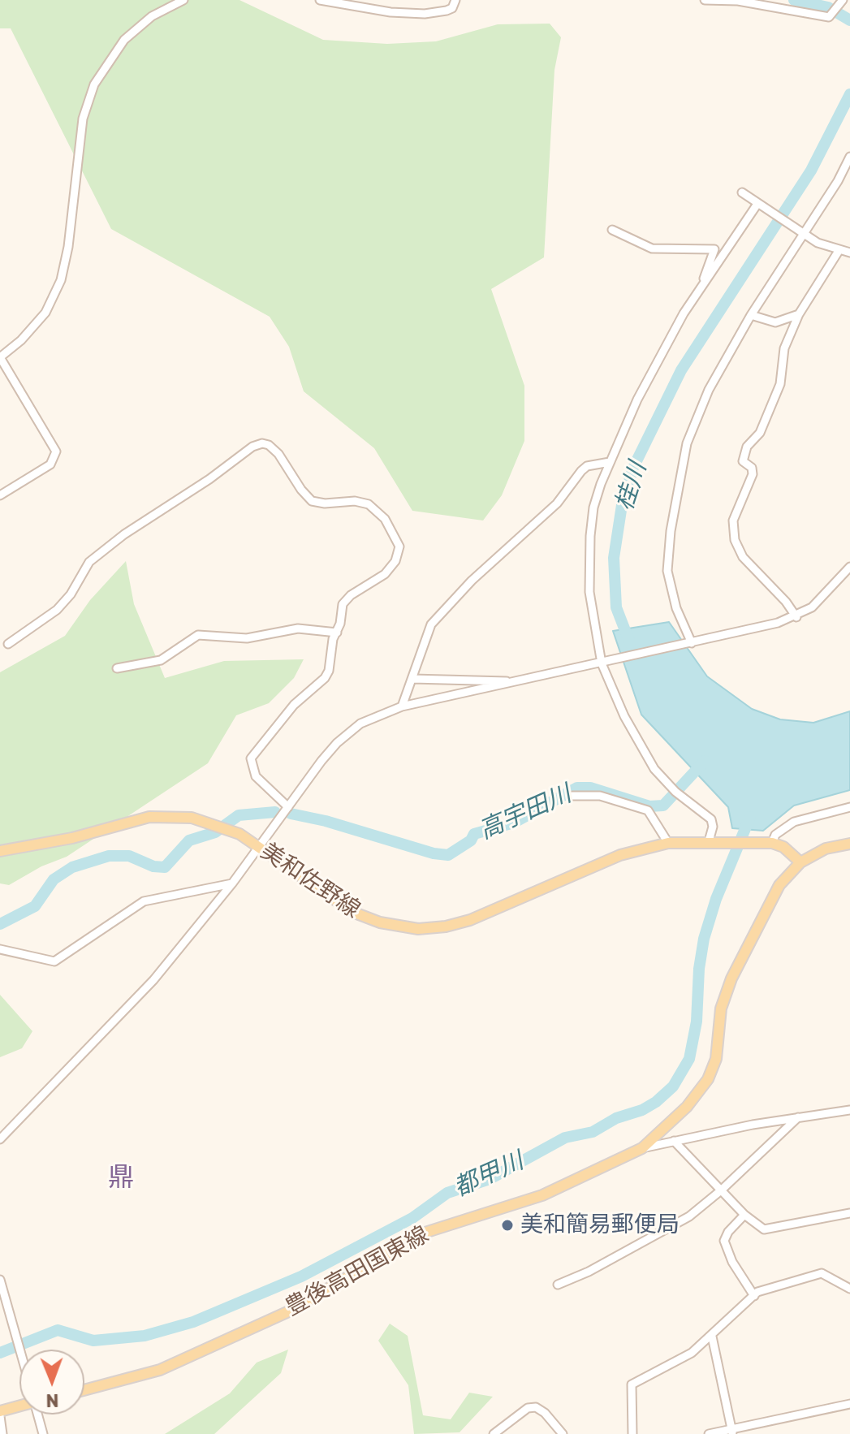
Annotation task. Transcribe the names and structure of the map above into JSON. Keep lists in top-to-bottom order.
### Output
{
  "streets": {
    "main road": ["美和佐野線", "豊後高田国東線"]
  },
  "districts": ["鼎"],
  "water": ["桂川", "高宇田川", "都甲川"],
  "places": ["美和簡易郵便局"],
  "north": "bottom"
}
